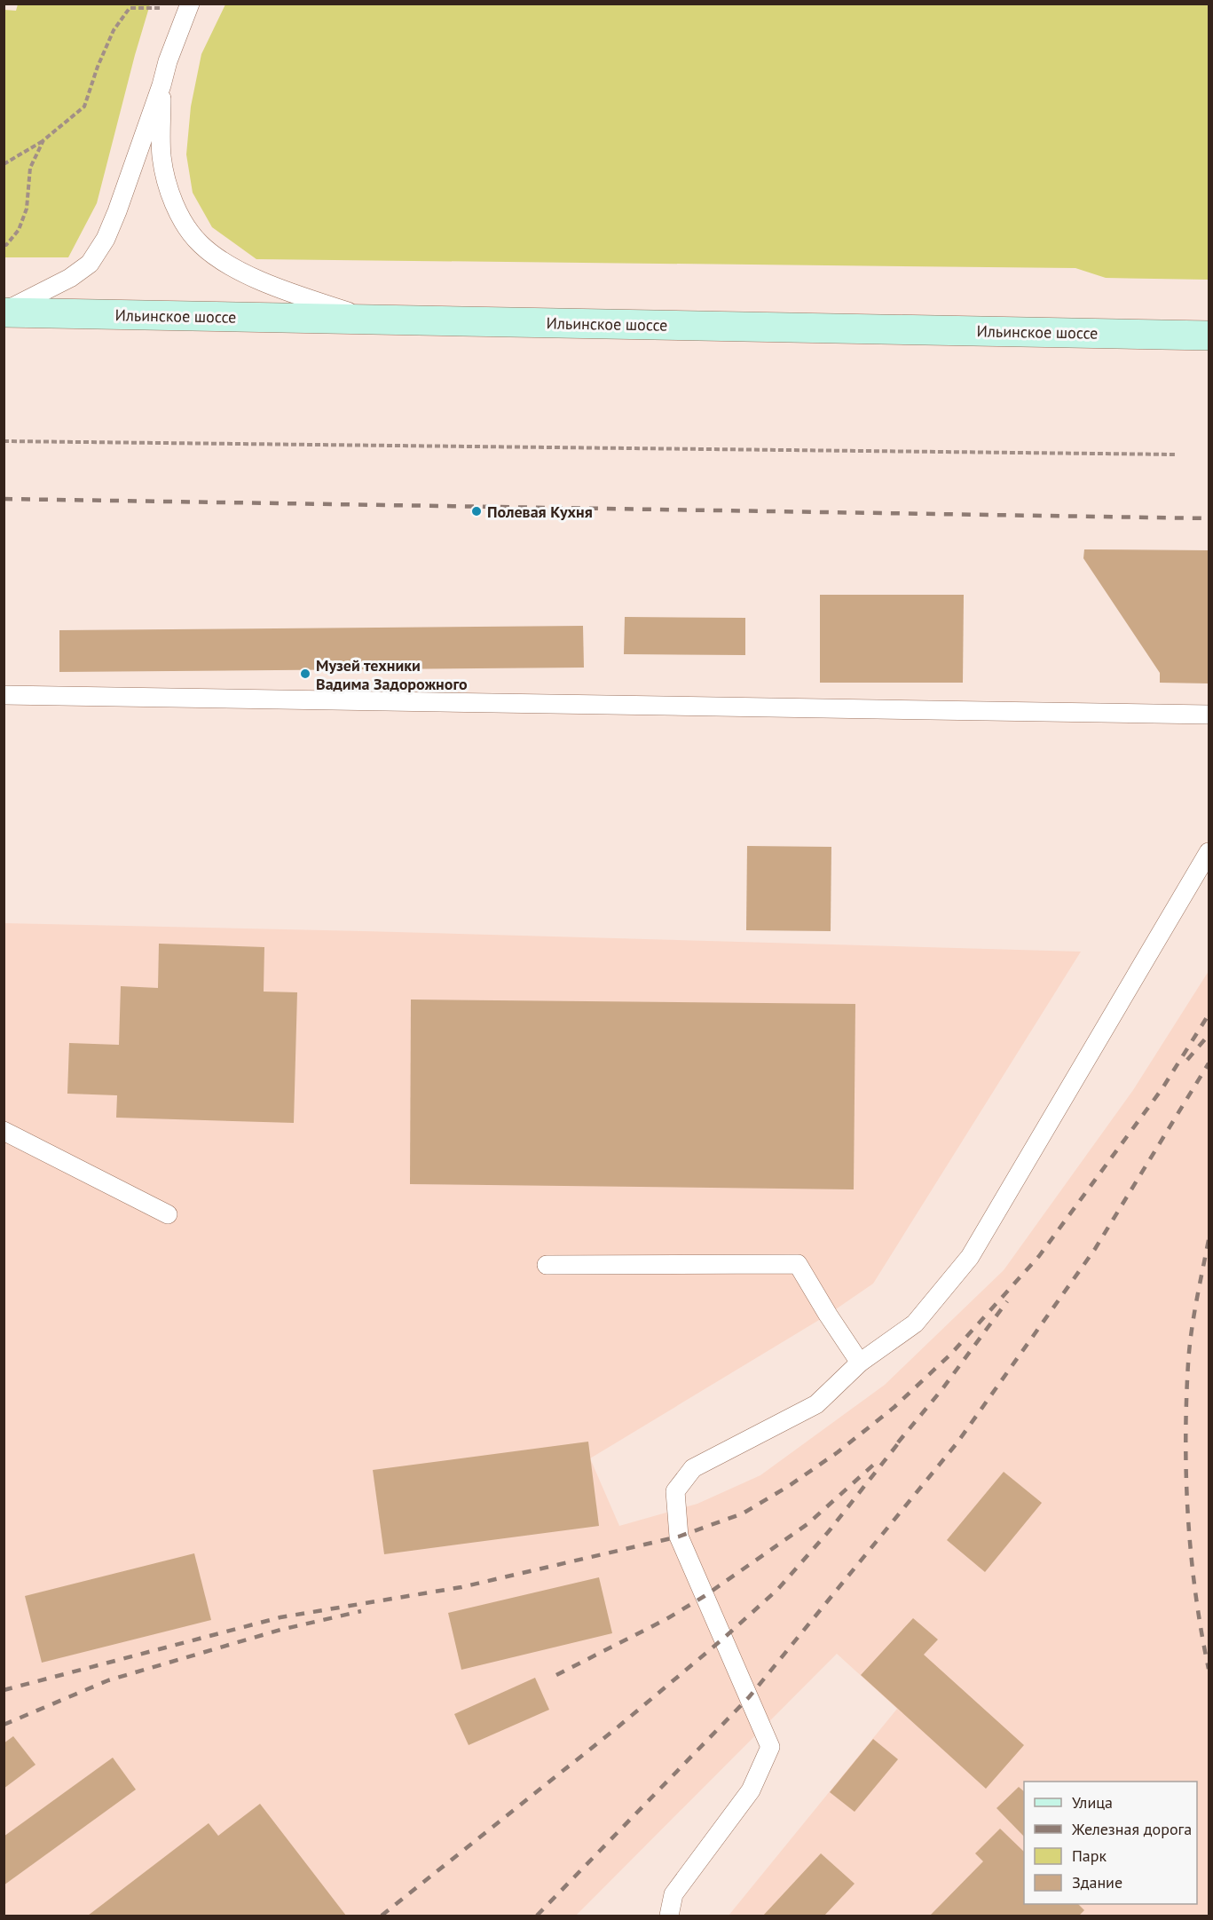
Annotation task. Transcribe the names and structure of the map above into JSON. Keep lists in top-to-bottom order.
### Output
{
  "streets": {
    "main road": ["Ильинское шоссе"]
  },
  "places": ["Полевая Кухня", "Музей техники Вадима Задорожного"],
  "legend": [
    "Улица",
    "Железная дорога",
    "Парк",
    "Здание"
  ]
}
